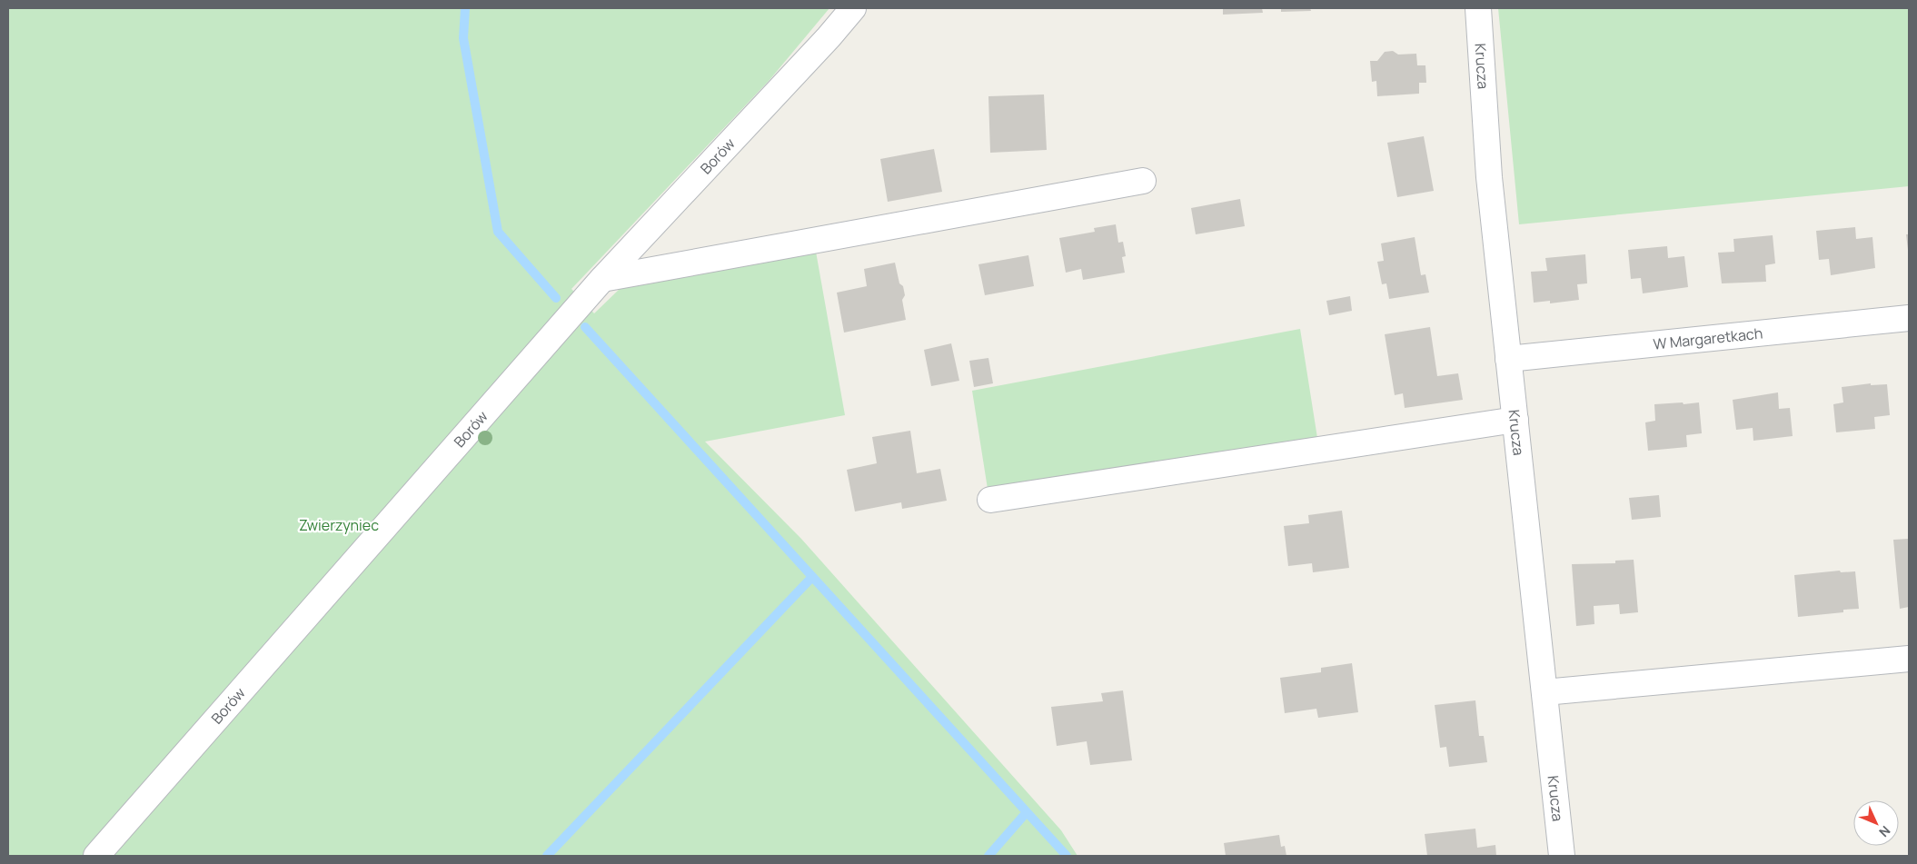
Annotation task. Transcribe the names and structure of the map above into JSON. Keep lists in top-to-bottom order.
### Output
{
  "streets": {
    "street": ["Krucza", "Borów", "W Margaretkach"]
  },
  "crossings": [
    ["Krucza", "W Margaretkach"]
  ],
  "parks": ["Zwierzyniec"],
  "north": "bottom right"
}
